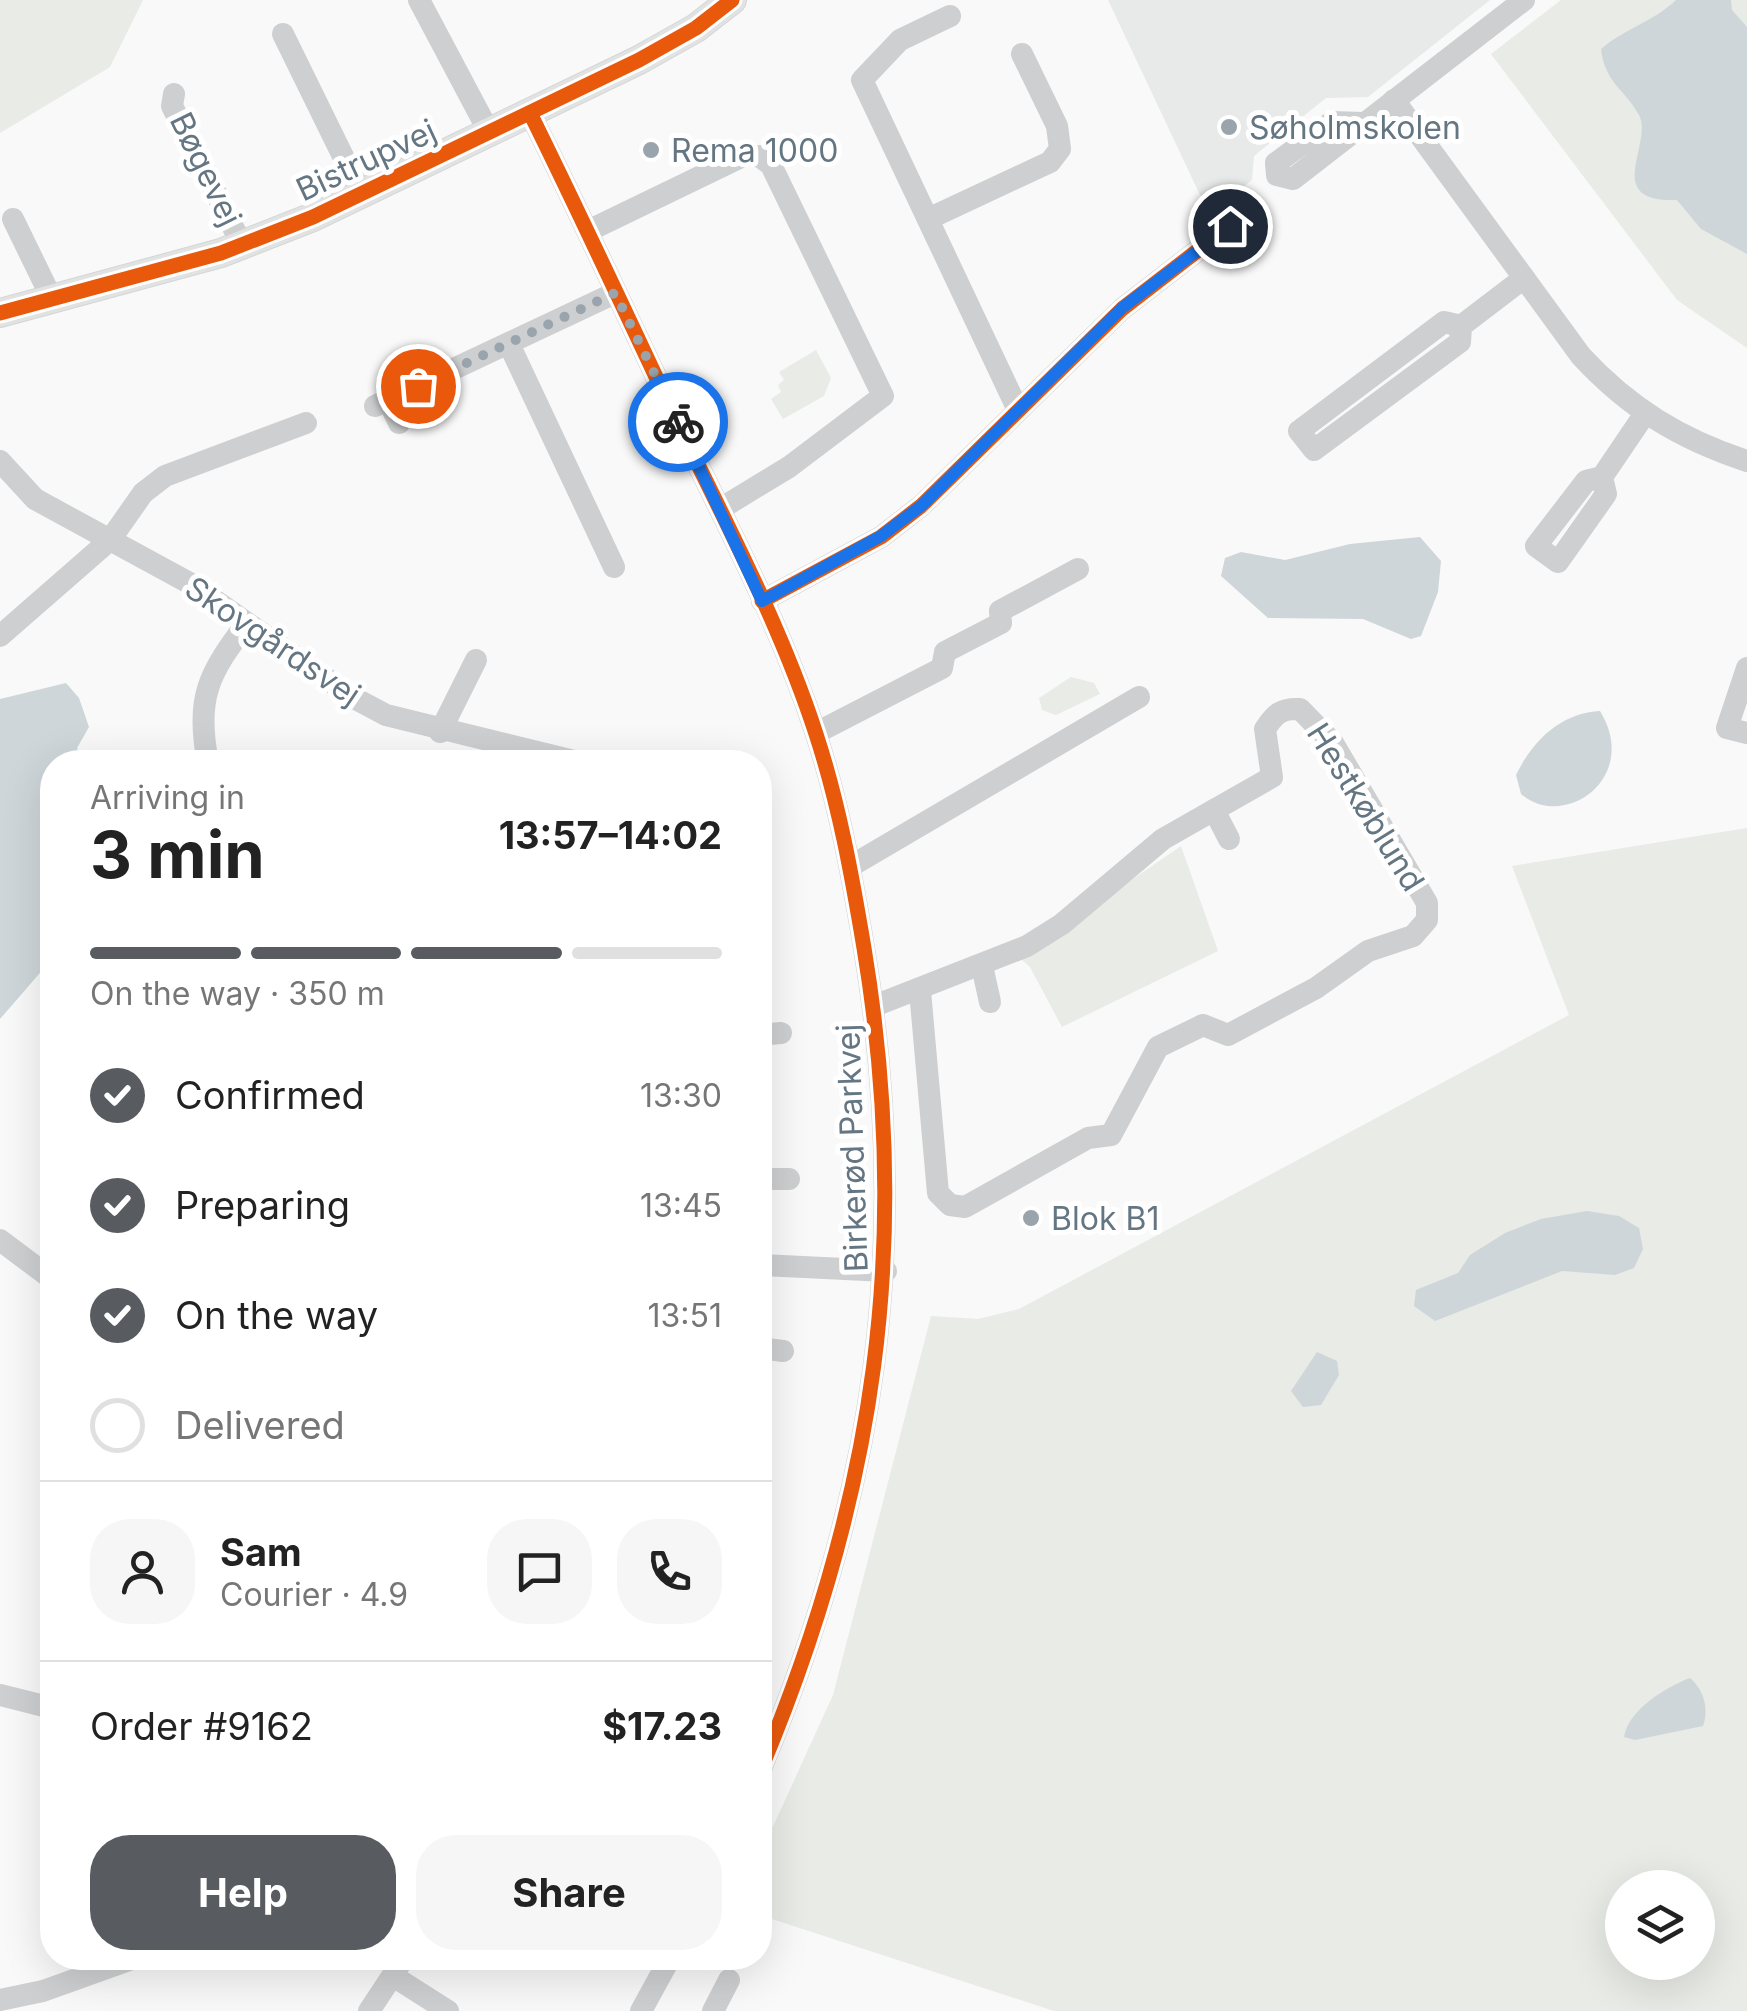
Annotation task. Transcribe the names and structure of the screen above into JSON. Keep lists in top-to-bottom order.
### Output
{
  "streets": {
    "main road": ["Bistrupvej"],
    "street": [
      "Bøgevej",
      "Skovgårdsvej",
      "Hestkøblund",
      "Birkerød Parkvej"
    ]
  },
  "crossings": [
    ["Bistrupvej", "Bøgevej"],
    ["Bistrupvej", "Birkerød Parkvej"],
    ["Hestkøblund", "Birkerød Parkvej"]
  ],
  "places": ["Søholmskolen", "Rema 1000", "Blok B1"],
  "page": {
    "heading": ["3 min", "Arriving in", "13:57–14:02"],
    "panel": [
      "Sam",
      "Courier · 4.9",
      "Order #9162",
      "$17.23"
    ],
    "bar": "On the way · 350 m",
    "list": [
      ["Confirmed", "13:30"],
      ["Preparing", "13:45"],
      ["On the way", "13:51"],
      "Delivered"
    ],
    "buttons": ["Help", "Share"]
  }
}
